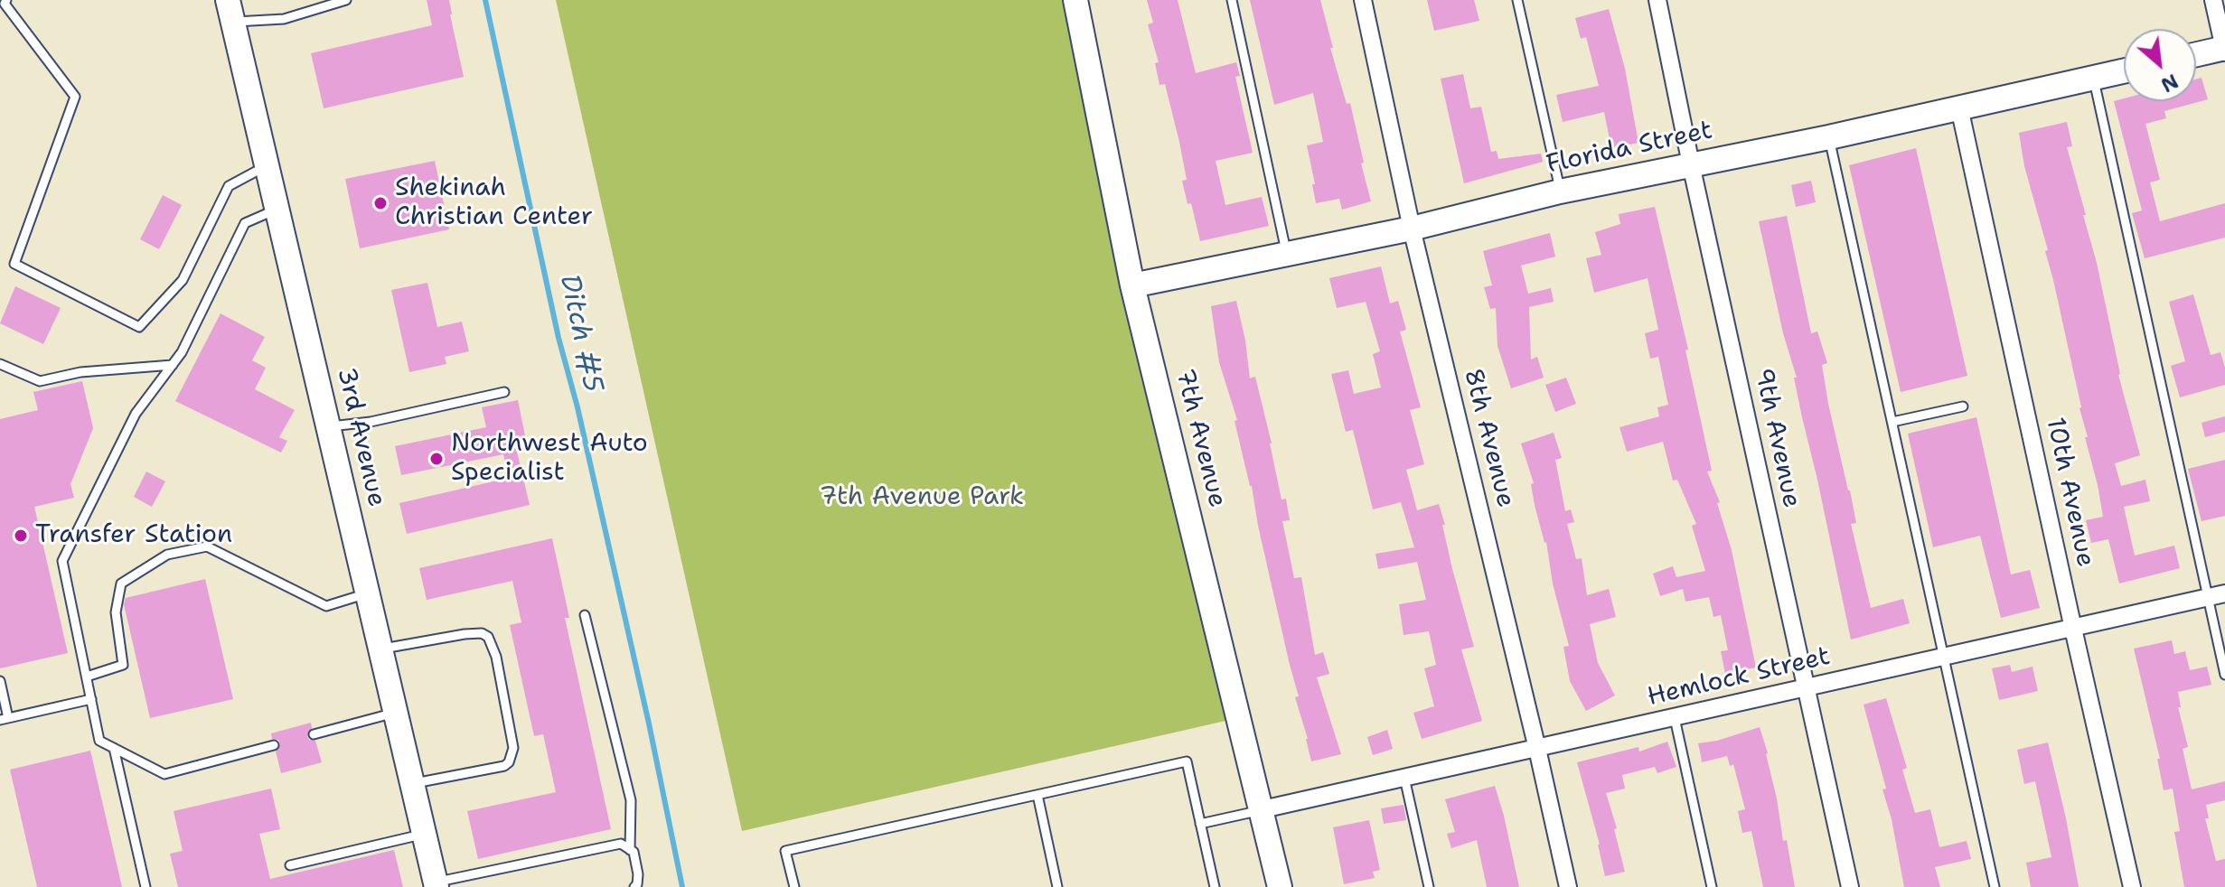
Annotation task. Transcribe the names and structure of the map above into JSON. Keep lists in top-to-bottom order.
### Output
{
  "streets": {
    "street": [
      "Florida Street",
      "3rd Avenue",
      "7th Avenue",
      "8th Avenue",
      "9th Avenue",
      "10th Avenue",
      "Hemlock Street"
    ]
  },
  "crossings": [
    ["Florida Street", "7th Avenue"],
    ["Florida Street", "8th Avenue"],
    ["Florida Street", "9th Avenue"],
    ["Florida Street", "10th Avenue"],
    ["7th Avenue", "Hemlock Street"],
    ["8th Avenue", "Hemlock Street"],
    ["9th Avenue", "Hemlock Street"],
    ["10th Avenue", "Hemlock Street"]
  ],
  "water": ["Ditch #5"],
  "parks": ["7th Avenue Park"],
  "places": ["Shekinah Christian Center", "Northwest Auto Specialist", "Transfer Station"],
  "north": "bottom right"
}
